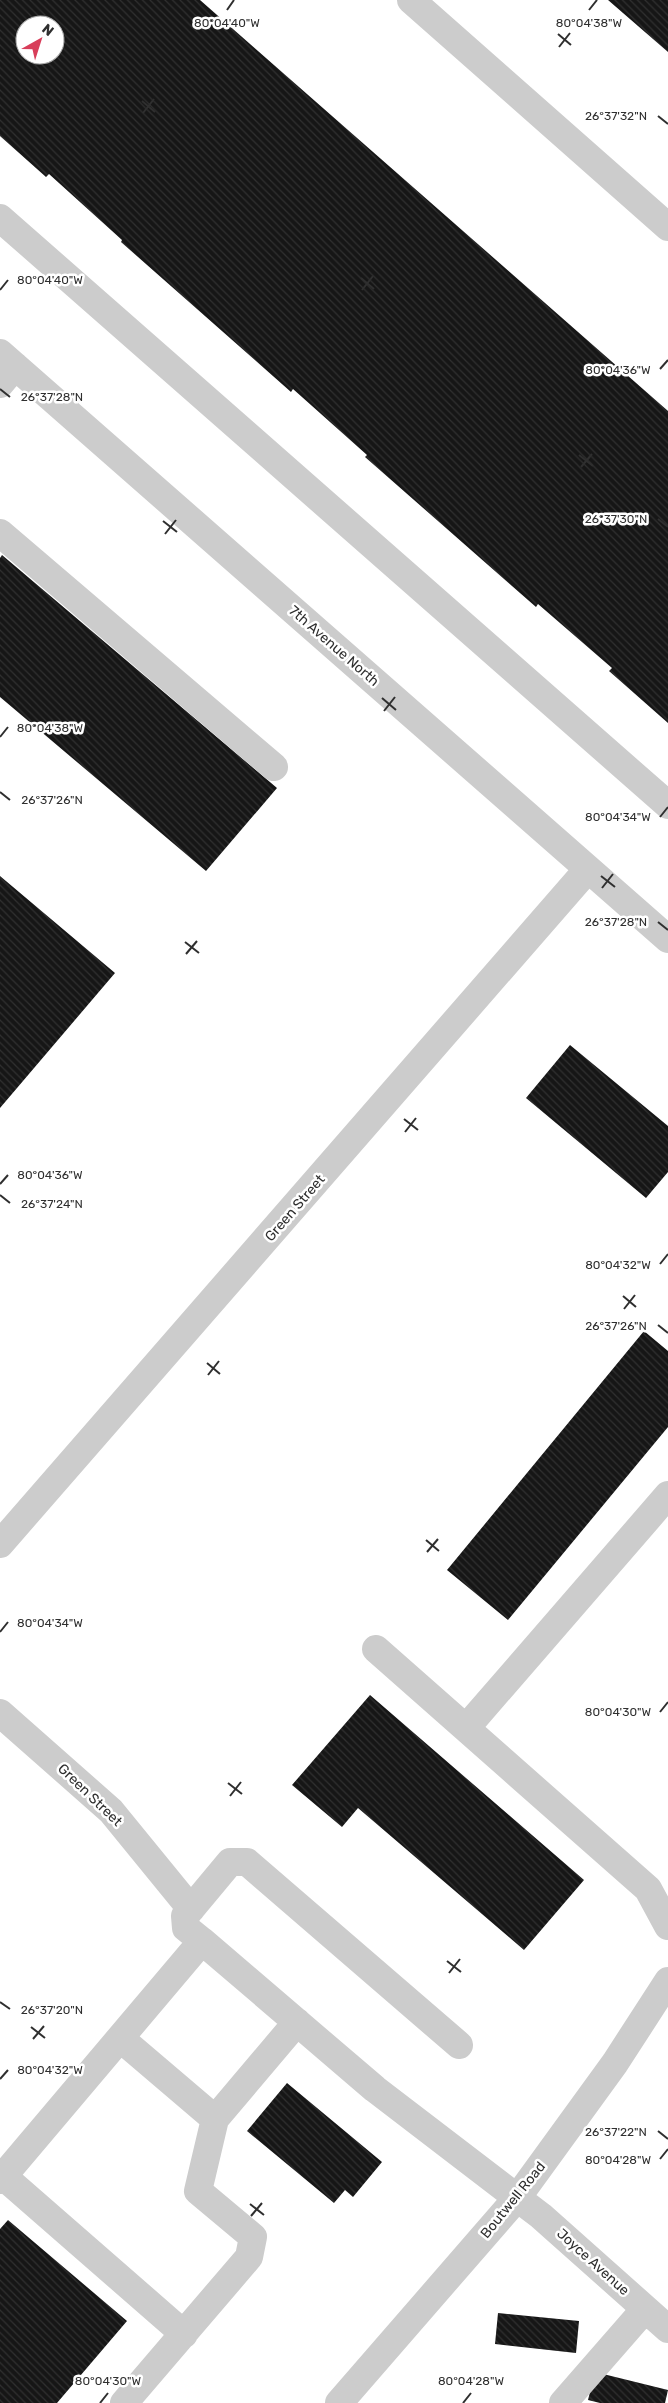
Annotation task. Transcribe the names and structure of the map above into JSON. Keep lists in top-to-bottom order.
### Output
{
  "streets": {
    "street": [
      "7th Avenue North",
      "Green Street",
      "Boutwell Road",
      "Joyce Avenue"
    ]
  },
  "crossings": [
    ["7th Avenue North", "Green Street"],
    ["Green Street", "Joyce Avenue"],
    ["Boutwell Road", "Joyce Avenue"]
  ],
  "north": "top right",
  "coordinates": [
    "80°04'38\"W",
    "80°04'40\"W",
    "26°37'32\"N",
    "80°04'36\"W",
    "26°37'28\"N",
    "26°37'30\"N",
    "26°37'26\"N",
    "80°04'34\"W",
    "26°37'24\"N",
    "80°04'32\"W",
    "80°04'30\"W",
    "26°37'20\"N",
    "26°37'22\"N",
    "80°04'28\"W"
  ]
}
